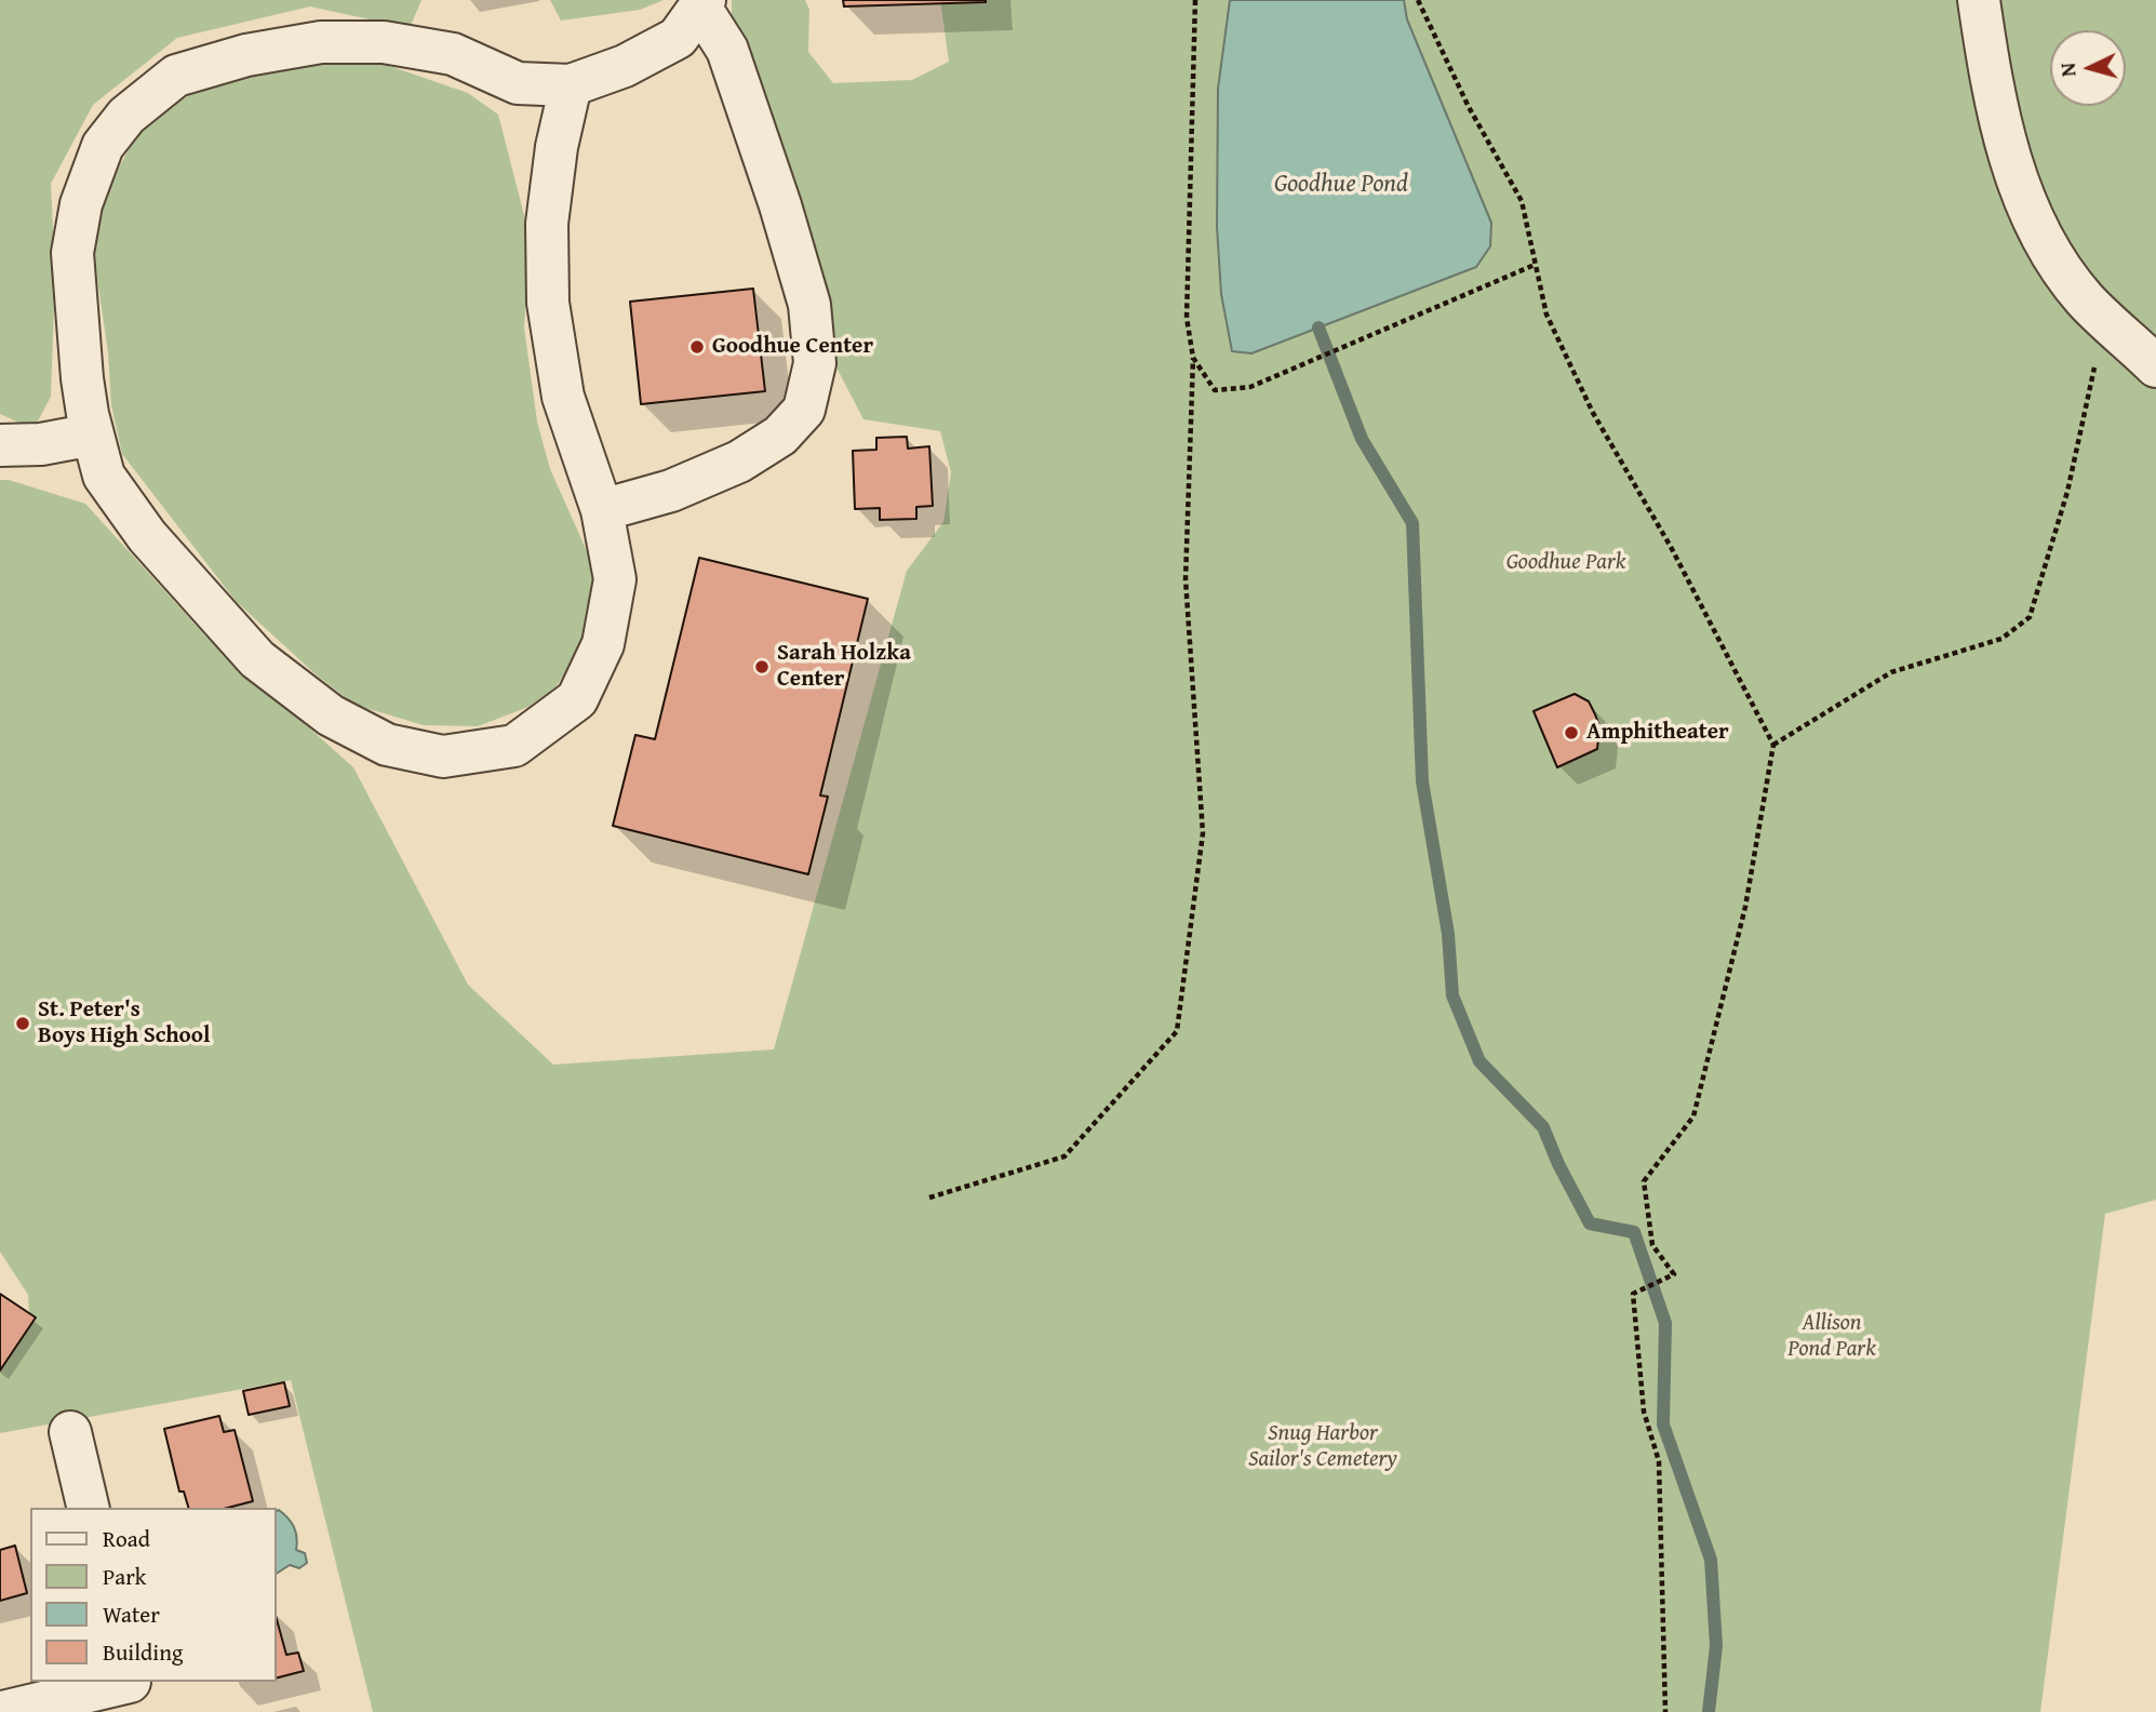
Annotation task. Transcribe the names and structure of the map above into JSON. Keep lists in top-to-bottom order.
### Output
{
  "water": ["Goodhue Pond"],
  "parks": ["Goodhue Park", "Allison Pond Park", "Snug Harbor Sailor's Cemetery"],
  "places": [
    "Goodhue Center",
    "Sarah Holzka Center",
    "Amphitheater",
    "St. Peter's Boys High School"
  ],
  "legend": [
    "Road",
    "Park",
    "Water",
    "Building"
  ],
  "north": "left"
}
